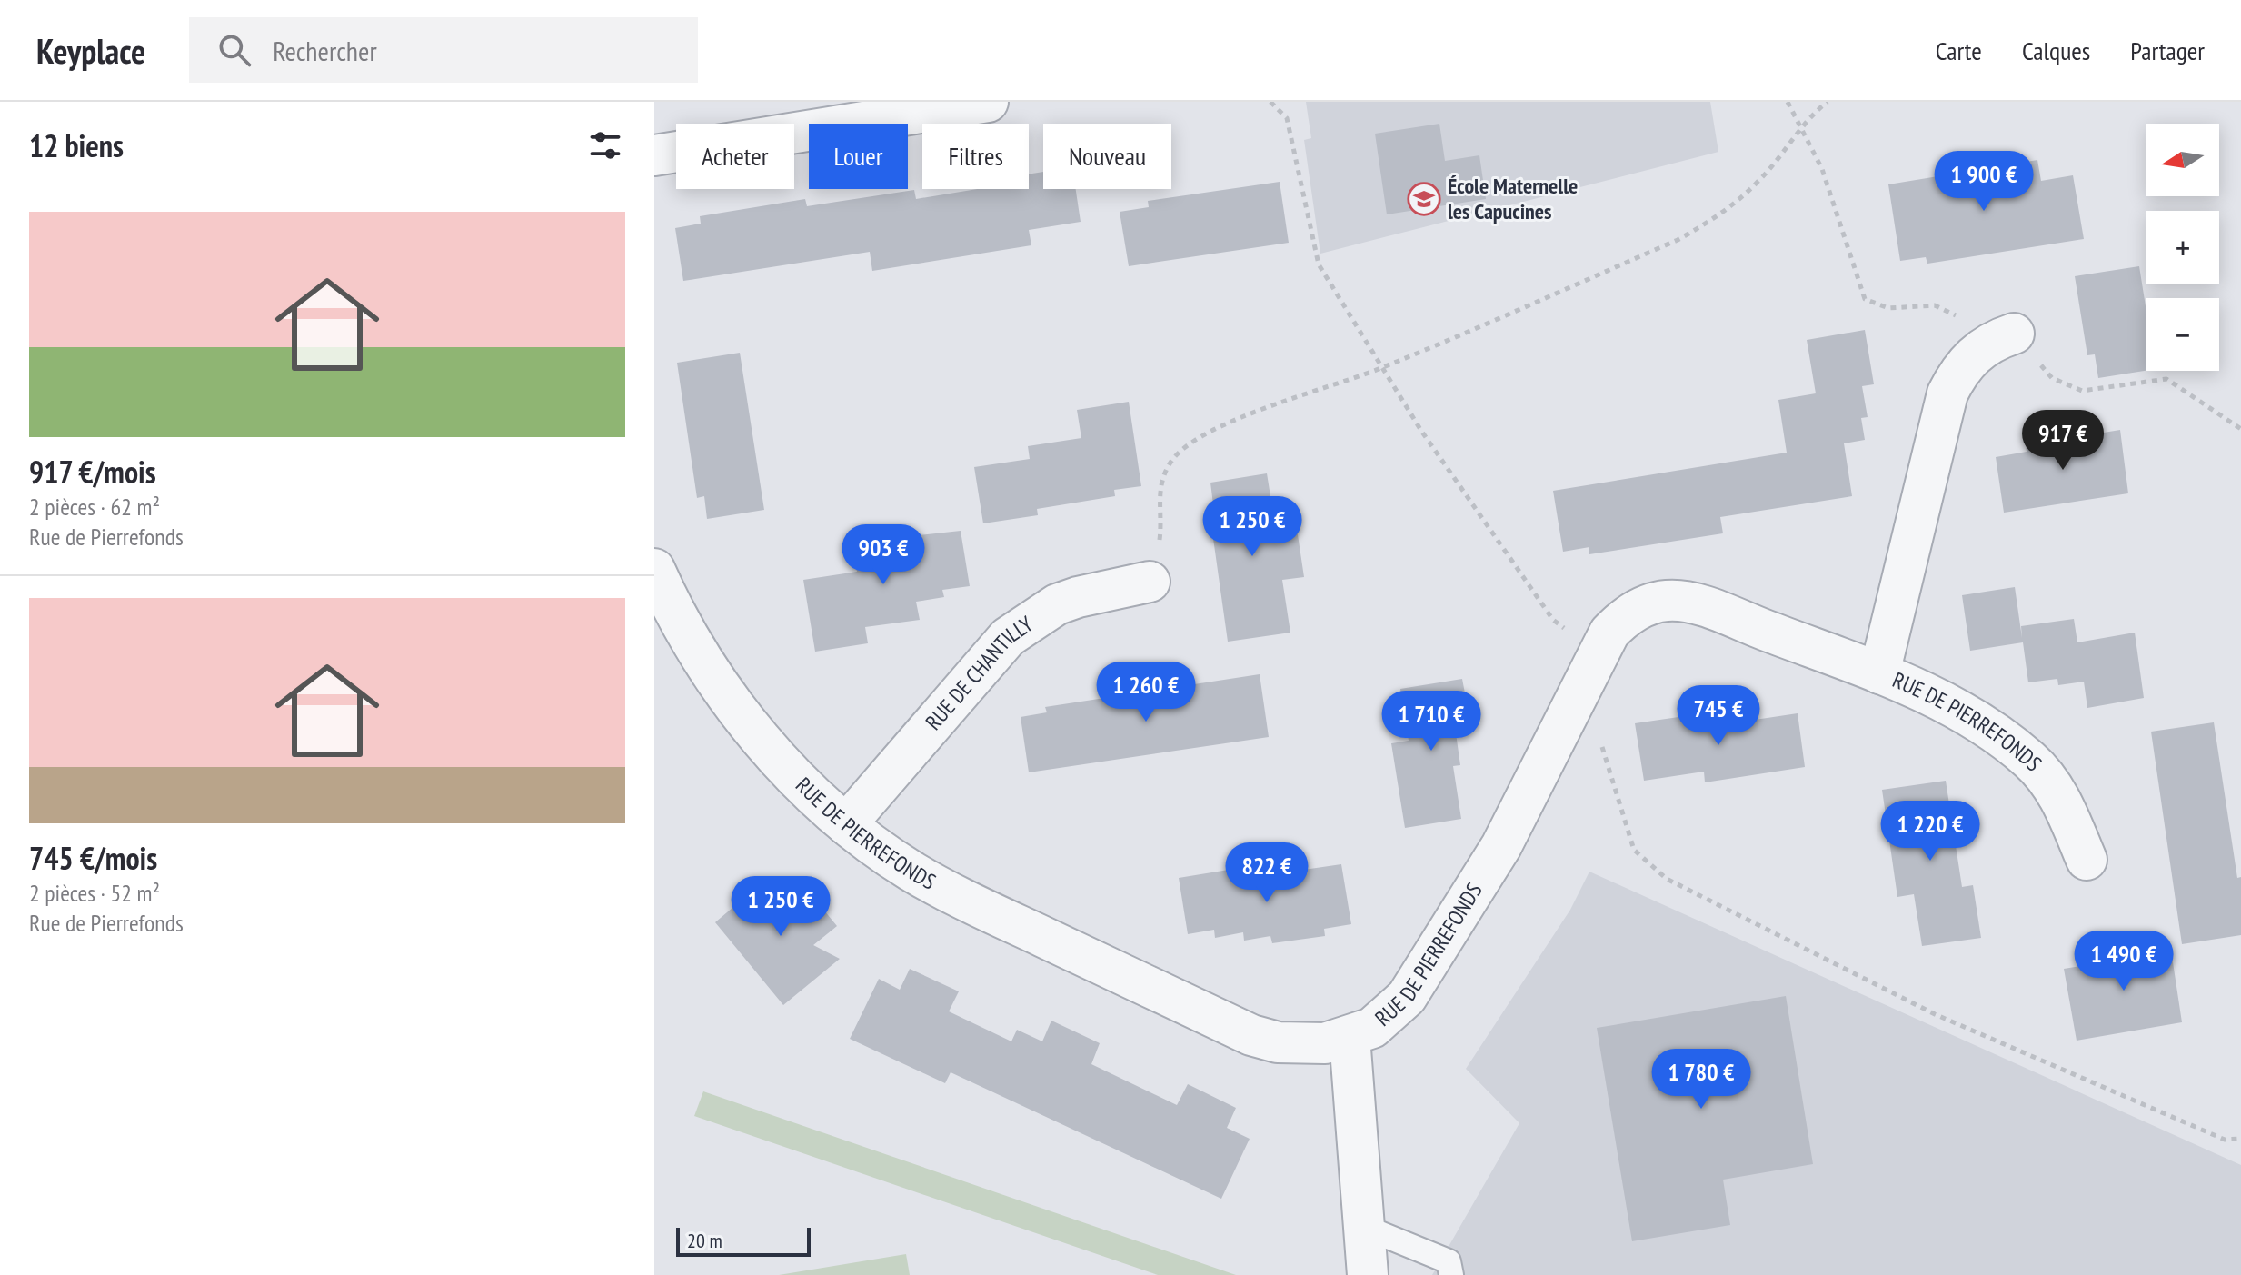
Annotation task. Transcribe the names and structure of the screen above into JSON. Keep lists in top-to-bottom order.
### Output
{
  "streets": {
    "street": ["RUE DE CHANTILLY", "RUE DE PIERREFONDS"]
  },
  "crossings": [
    ["RUE DE CHANTILLY", "RUE DE PIERREFONDS"]
  ],
  "places": {
    "school or university": ["École Maternelle les Capucines"]
  },
  "scale_bar": "20 m",
  "north": "left",
  "page": {
    "header": "Keyplace",
    "search": "Rechercher",
    "nav": ["Carte", "Calques", "Partager"],
    "heading": "12 biens",
    "map_buttons": ["+", "−"],
    "chip": [
      "Acheter",
      "Louer",
      "Filtres",
      "Nouveau"
    ],
    "price": [
      "1 900 €",
      "917 €",
      "1 250 €",
      "903 €",
      "1 260 €",
      "745 €",
      "1 710 €",
      "1 220 €",
      "822 €",
      "1 250 €",
      "1 490 €",
      "1 780 €"
    ],
    "list": [
      {
        "name": "917 €/mois",
        "note": "2 pièces · 62 m² · Rue de Pierrefonds"
      },
      {
        "name": "745 €/mois",
        "note": "2 pièces · 52 m² · Rue de Pierrefonds"
      }
    ],
    "scale": "20 m"
  }
}
